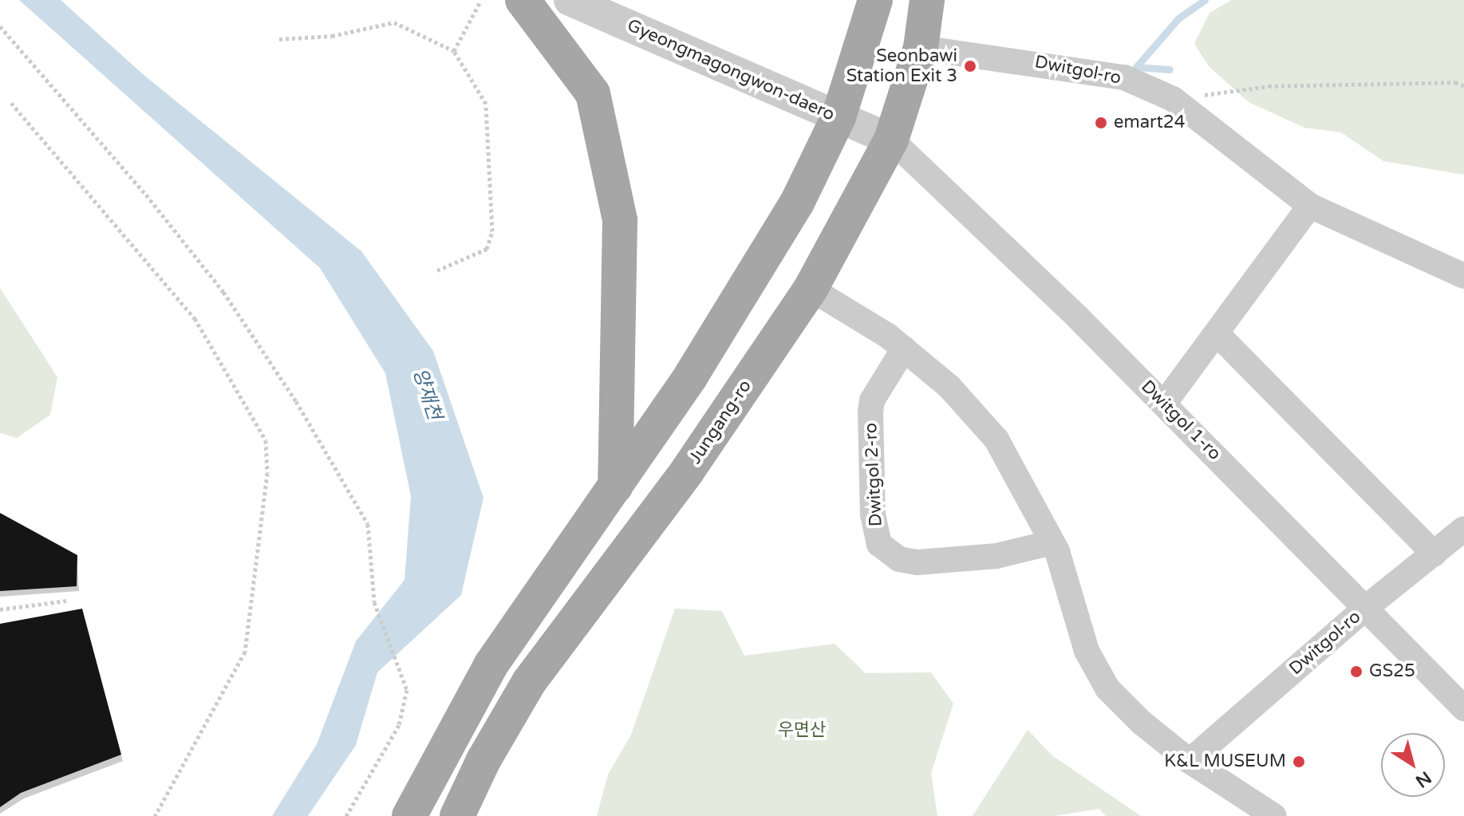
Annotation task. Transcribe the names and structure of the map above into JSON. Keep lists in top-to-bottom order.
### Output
{
  "streets": {
    "main road": ["Jungang-ro"],
    "street": [
      "Gyeongmagongwon-daero",
      "Dwitgol-ro",
      "Dwitgol 1-ro",
      "Dwitgol 2-ro"
    ]
  },
  "crossings": [
    ["Gyeongmagongwon-daero", "Dwitgol 1-ro"],
    ["Gyeongmagongwon-daero", "Jungang-ro"],
    ["Dwitgol-ro", "Dwitgol 1-ro"],
    ["Dwitgol-ro", "Jungang-ro"],
    ["Dwitgol 1-ro", "Jungang-ro"]
  ],
  "water": ["양재천"],
  "parks": ["우면산"],
  "places": [
    "Seonbawi Station Exit 3",
    "emart24",
    "GS25",
    "K&L MUSEUM"
  ],
  "north": "bottom right"
}
